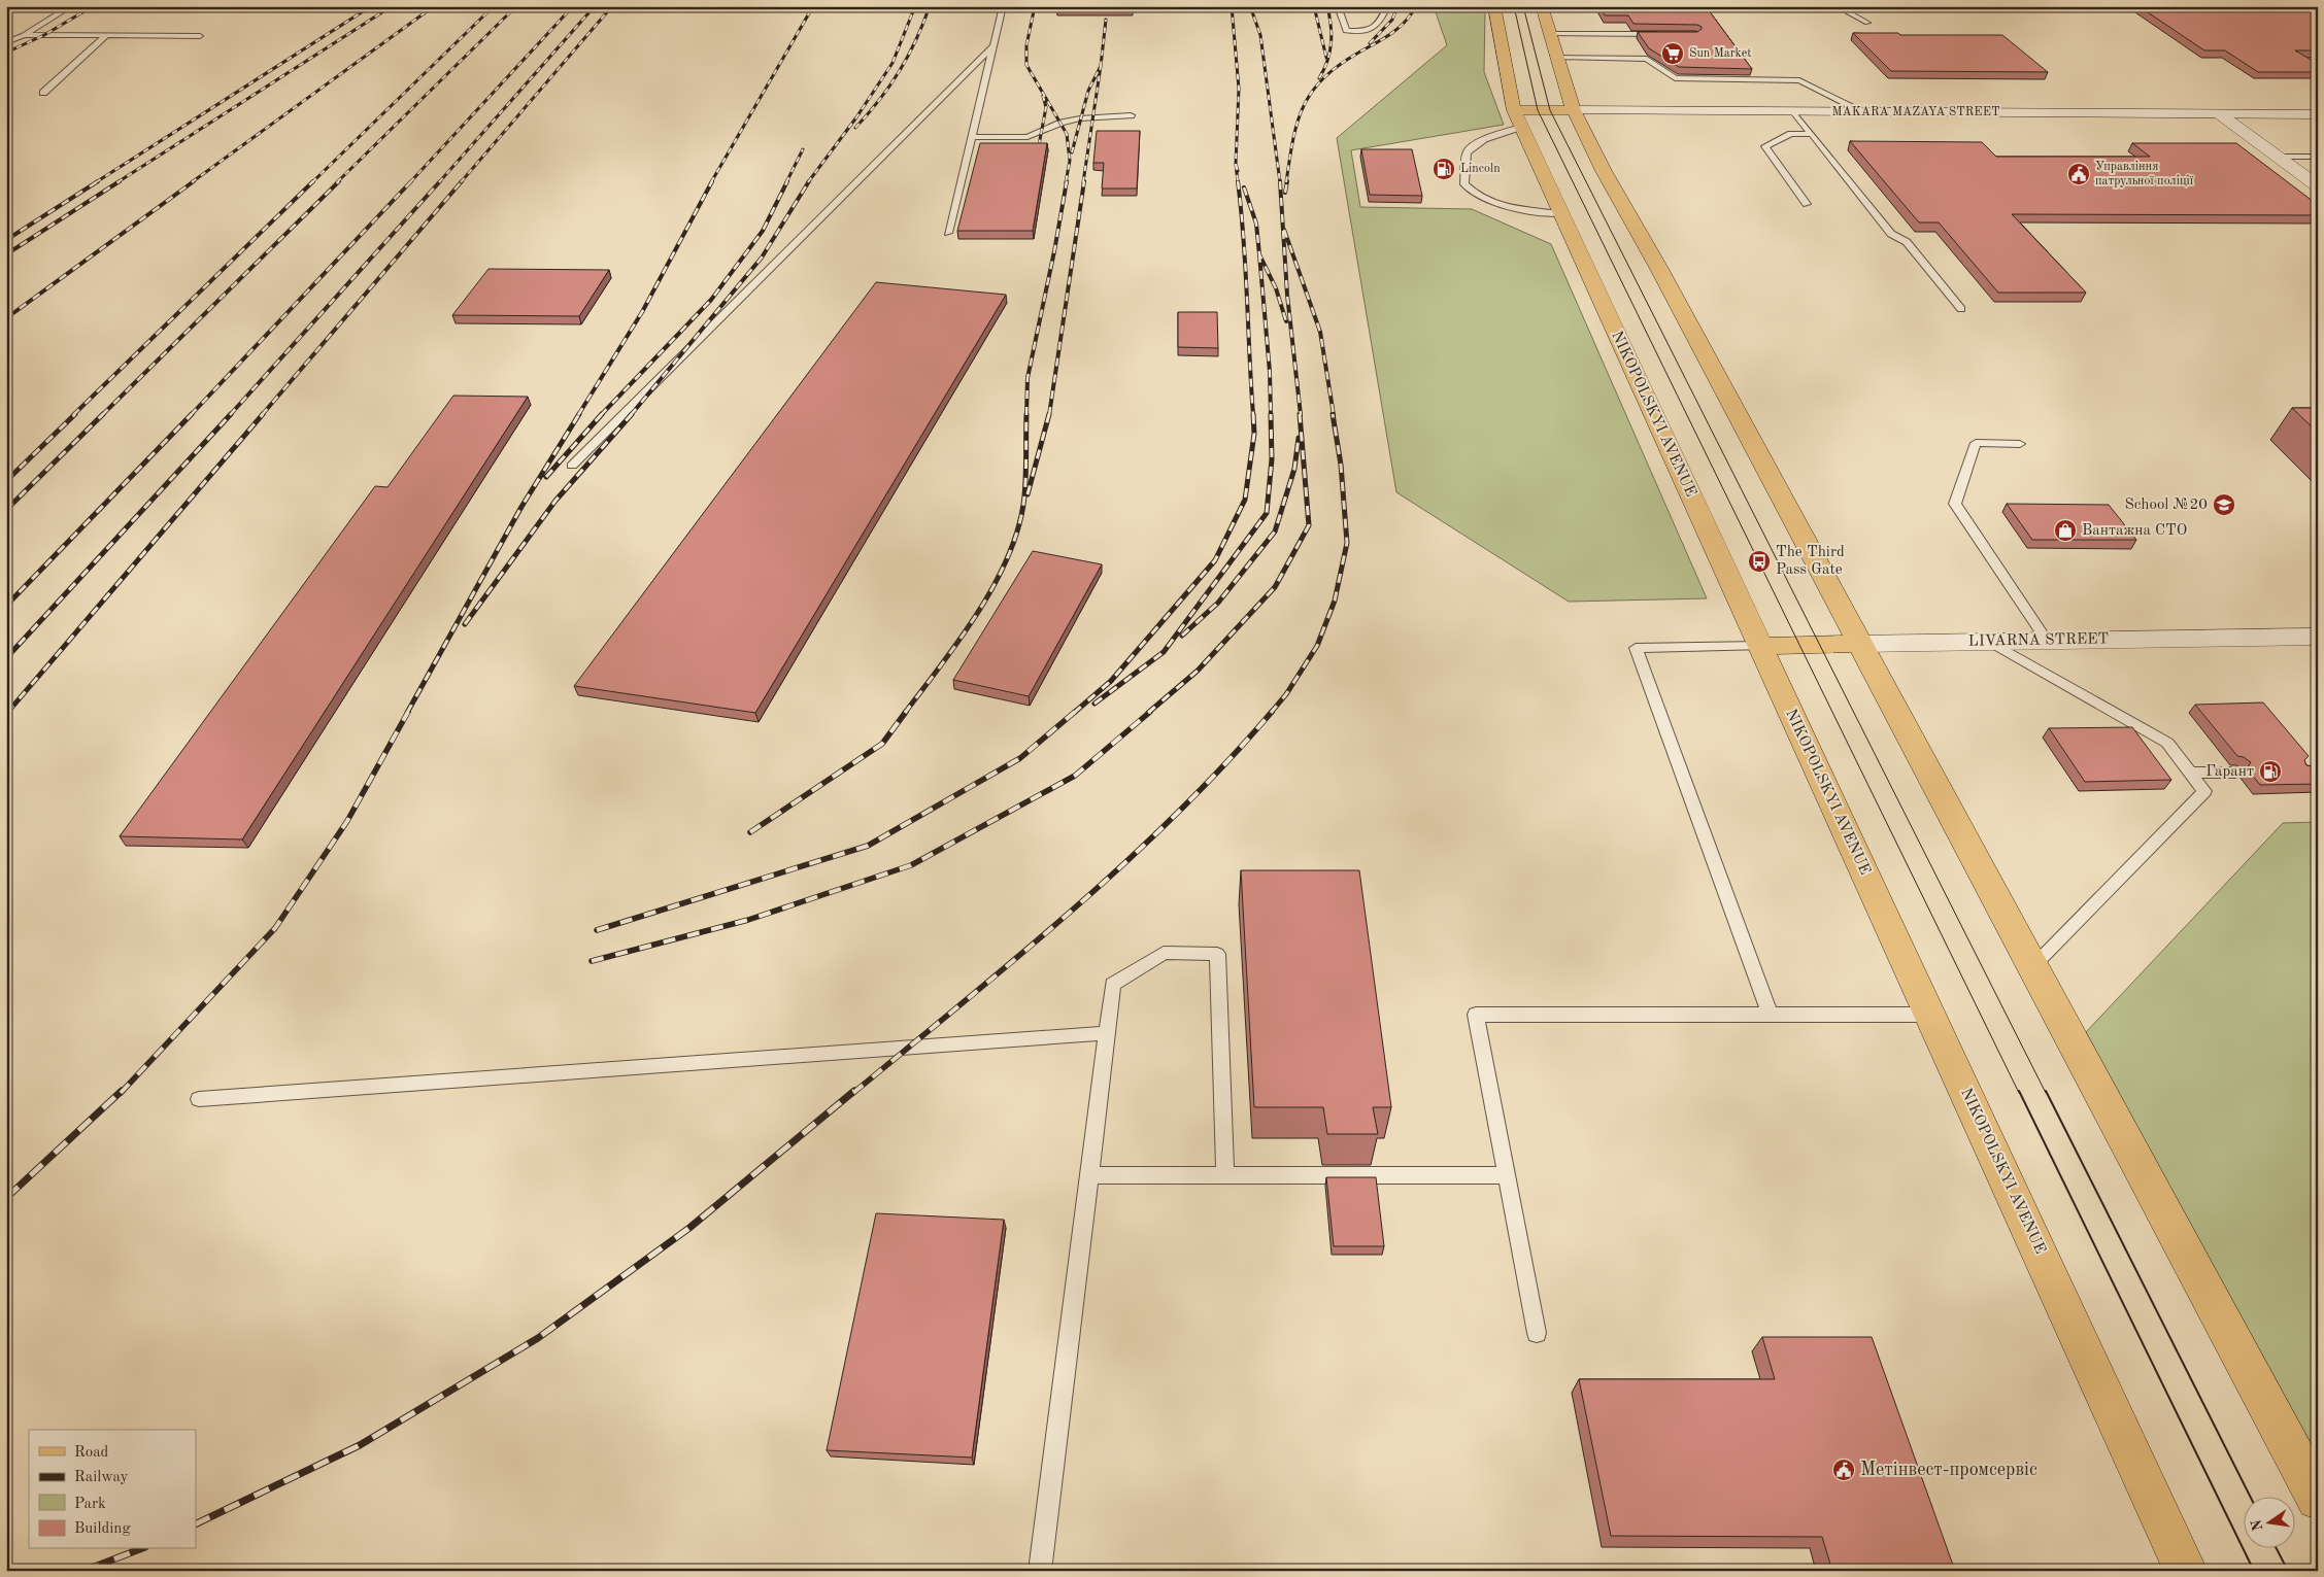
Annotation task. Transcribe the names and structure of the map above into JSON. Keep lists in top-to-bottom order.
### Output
{
  "streets": {
    "main road": ["MAKARA MAZAYA STREET", "NIKOPOLSKYI AVENUE", "LIVARNA STREET"]
  },
  "crossings": [
    ["MAKARA MAZAYA STREET", "NIKOPOLSKYI AVENUE"],
    ["NIKOPOLSKYI AVENUE", "LIVARNA STREET"]
  ],
  "places": {
    "supermarket": ["Sun Market"],
    "fuel station": ["Lincoln", "Гарант"],
    "public building": ["Управління патрульної поліції", "Метінвест-промсервіс"],
    "school or university": ["School №20"],
    "shop": ["Вантажна СТО"],
    "bus stop": ["The Third Pass Gate"]
  },
  "legend": [
    "Road",
    "Railway",
    "Park",
    "Building"
  ],
  "north": "left"
}
